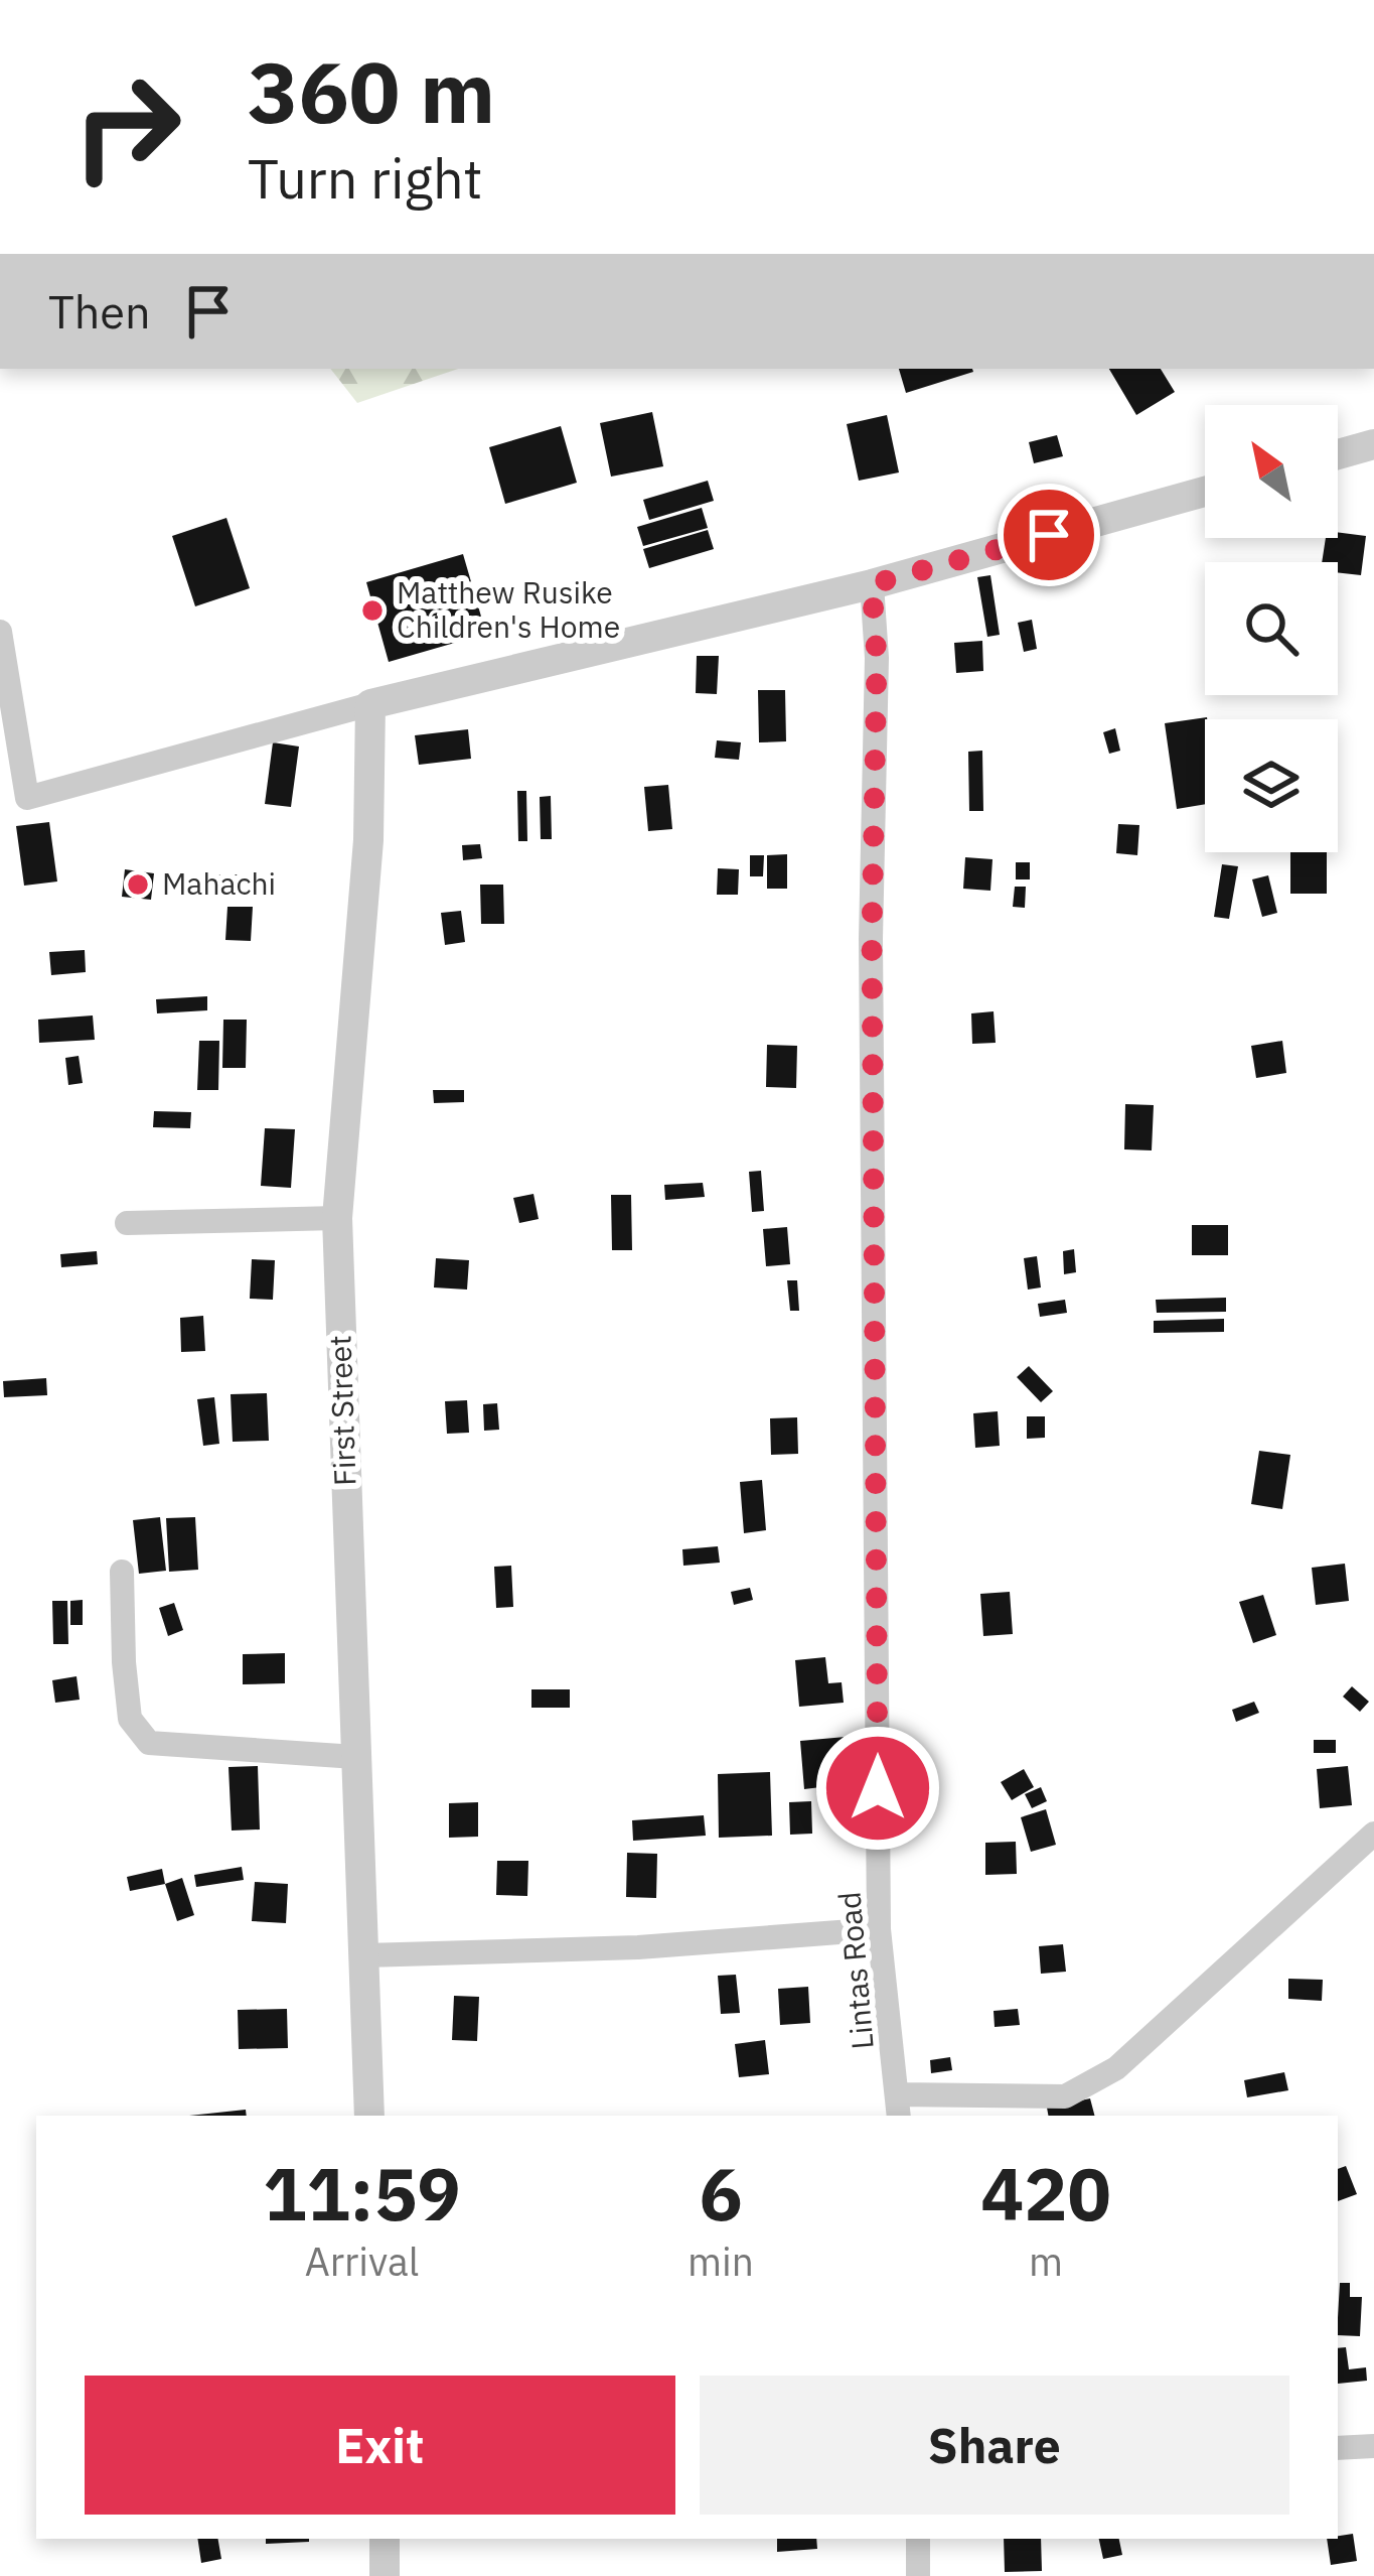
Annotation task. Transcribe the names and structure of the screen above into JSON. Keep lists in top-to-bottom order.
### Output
{
  "streets": {
    "street": ["First Street", "Lintas Road"]
  },
  "places": ["Matthew Rusike Children's Home", "Mahachi"],
  "north": "top left",
  "page": {
    "turn": ["360 m", "Turn right"],
    "then": "Then",
    "eta": [
      "11:59",
      "Arrival",
      "6",
      "min",
      "420",
      "m"
    ],
    "buttons": ["Exit", "Share"]
  }
}
